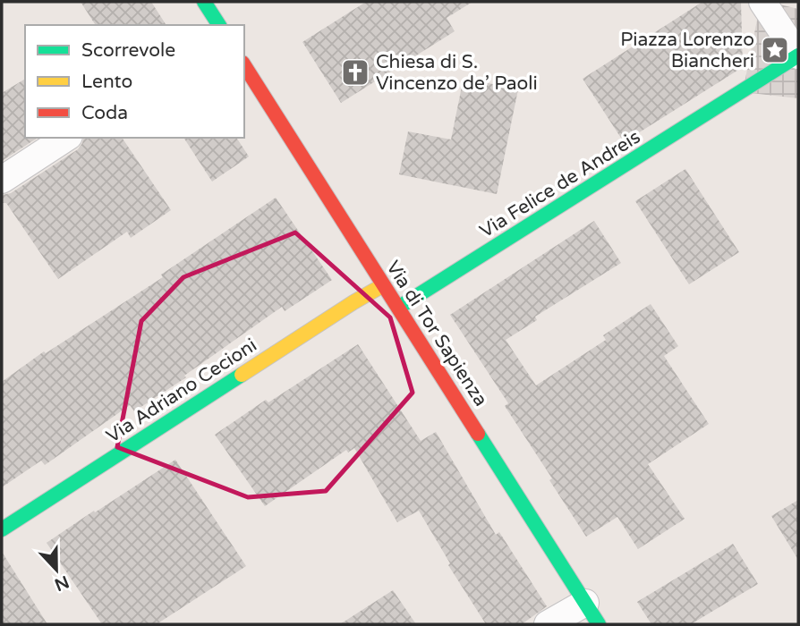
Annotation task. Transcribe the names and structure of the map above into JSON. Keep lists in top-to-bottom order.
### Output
{
  "streets": {
    "street": ["Via Felice de Andreis", "Via di Tor Sapienza", "Via Adriano Cecioni"]
  },
  "crossings": [
    ["Via Felice de Andreis", "Via di Tor Sapienza"],
    ["Via di Tor Sapienza", "Via Adriano Cecioni"]
  ],
  "places": {
    "place": ["Piazza Lorenzo Biancheri"],
    "church": ["Chiesa di S. Vincenzo de’ Paoli"]
  },
  "legend": ["Scorrevole", "Lento", "Coda"],
  "north": "bottom"
}
